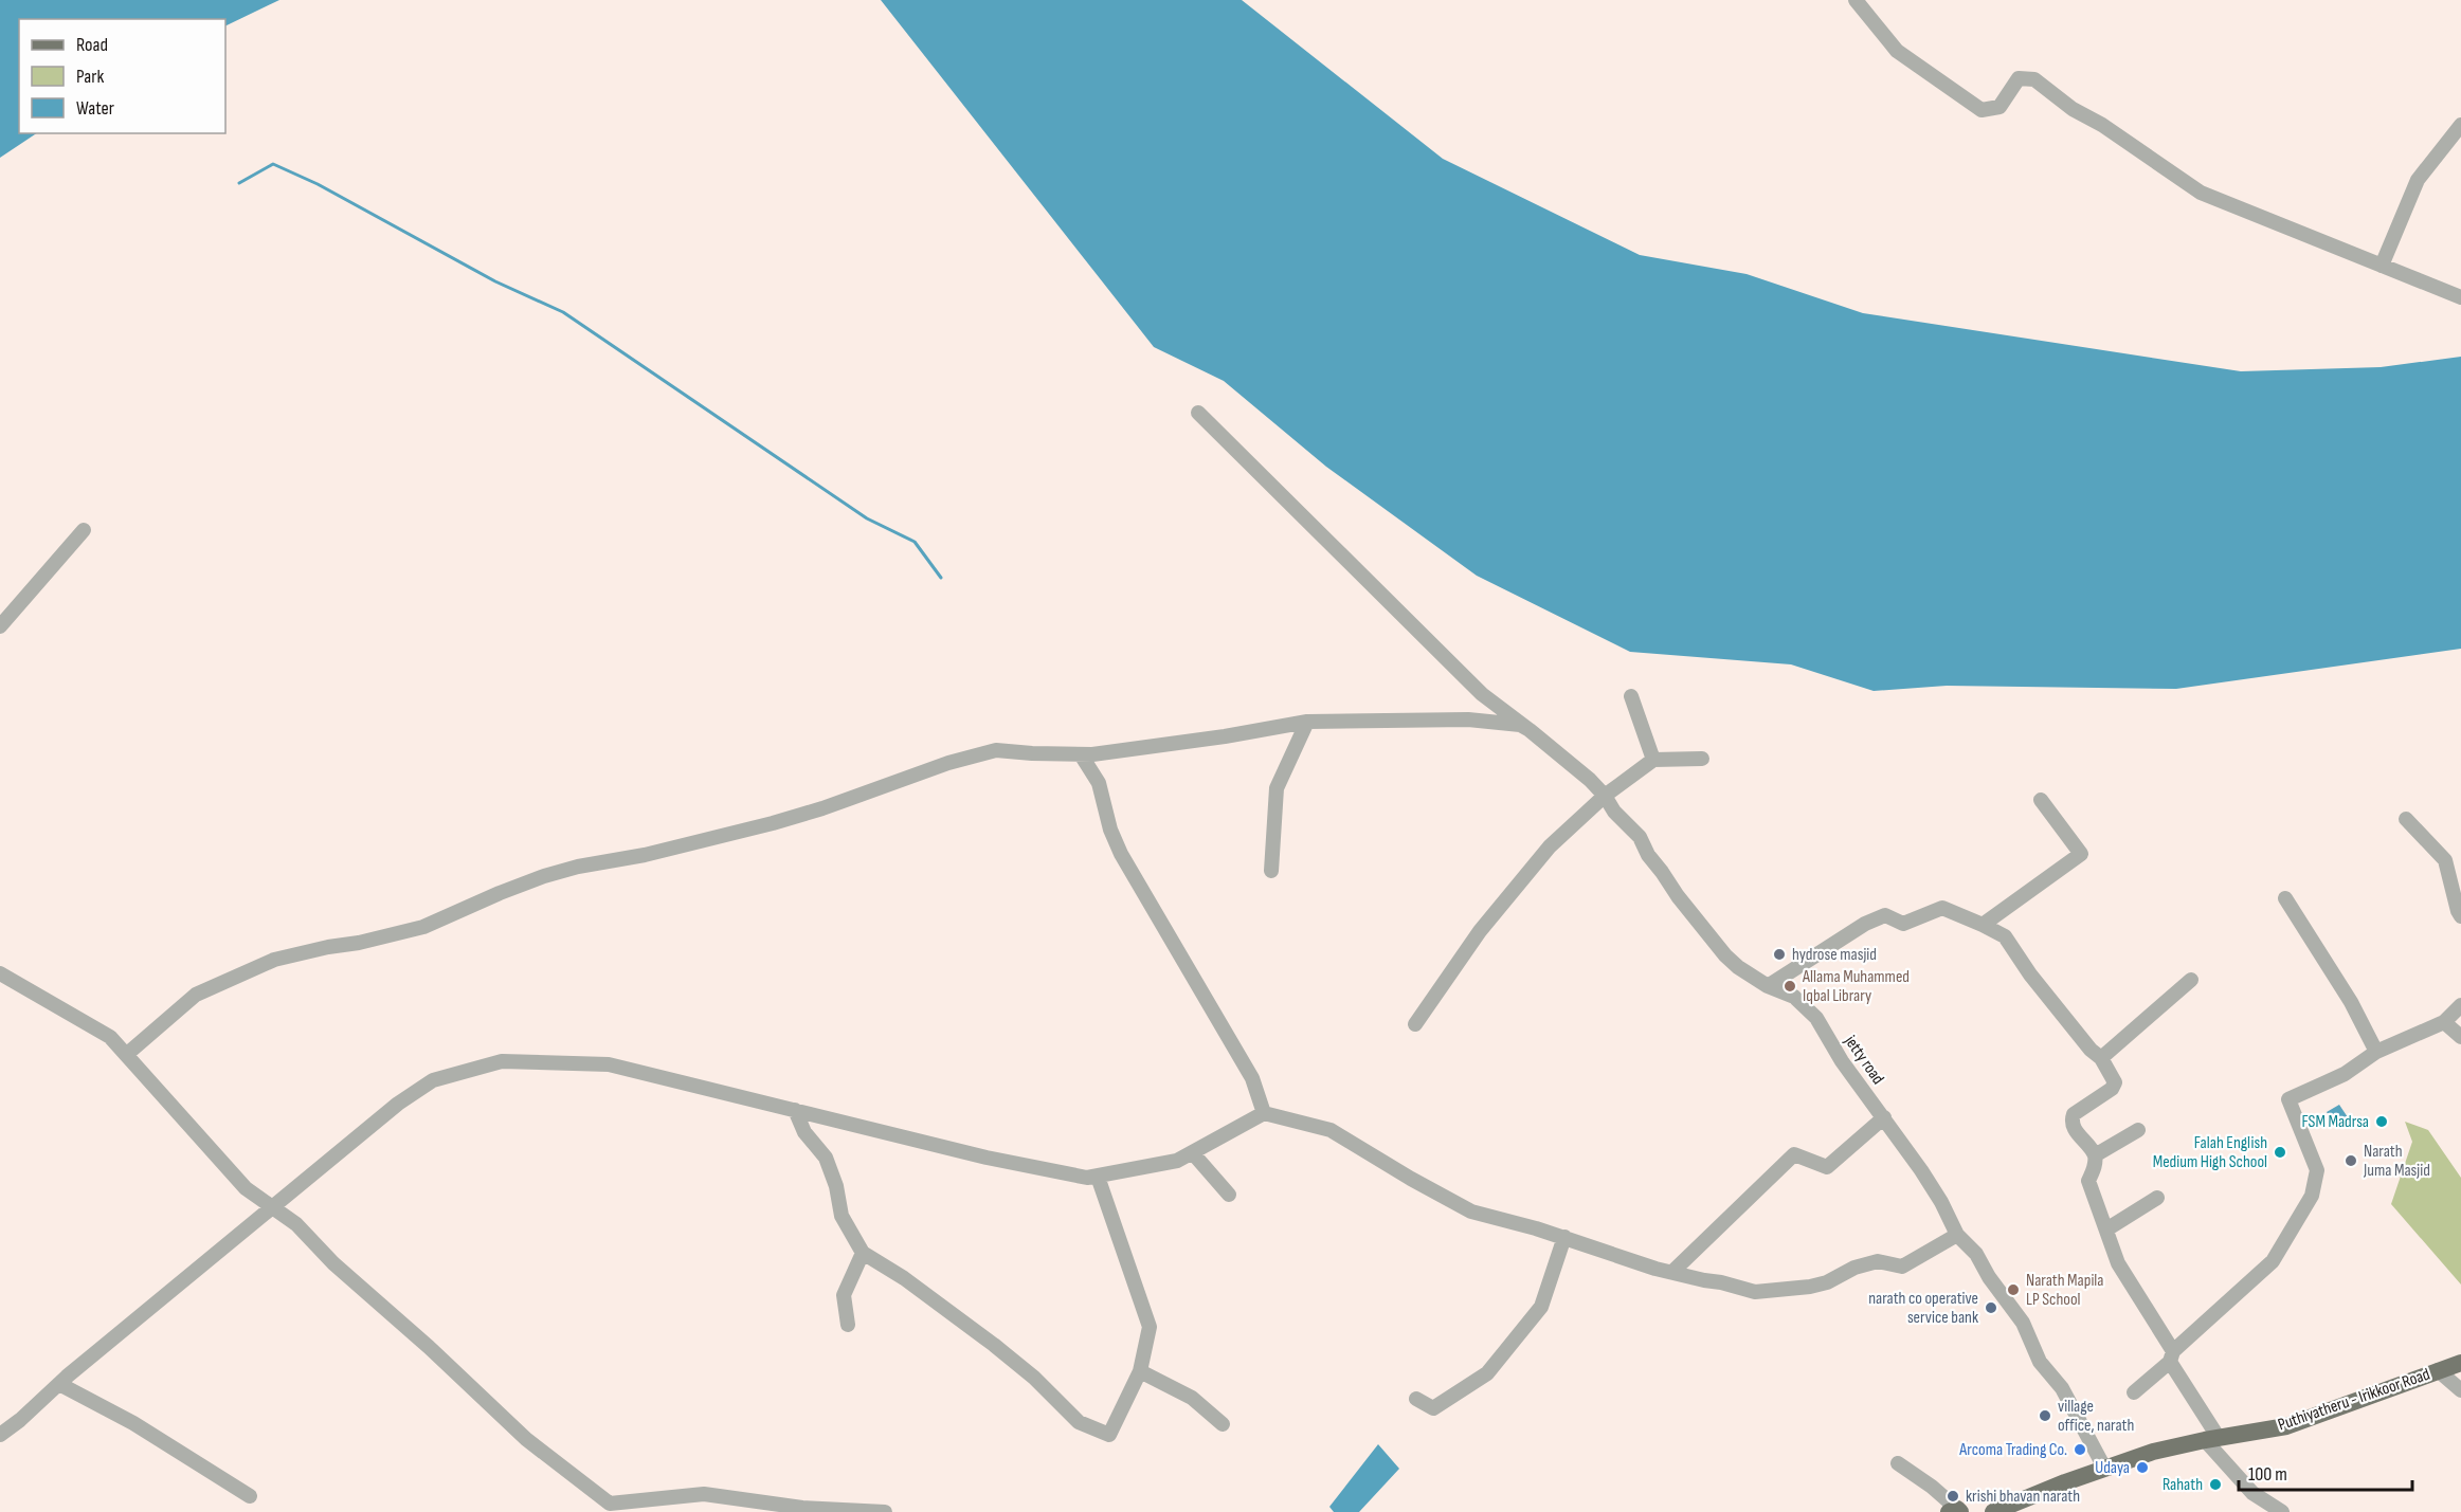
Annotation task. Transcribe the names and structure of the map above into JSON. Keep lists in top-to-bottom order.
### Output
{
  "streets": {
    "main road": ["Puthiyatheru - Irikkoor Road"],
    "street": ["jetty road"]
  },
  "crossings": [
    ["jetty road", "Puthiyatheru - Irikkoor Road"]
  ],
  "places": [
    "hydrose masjid",
    "Allama Muhammed Iqbal Library",
    "FSM Madrsa",
    "Falah English Medium High School",
    "Narath Juma Masjid",
    "Narath Mapila LP School",
    "narath co operative service bank",
    "village office, narath",
    "Arcoma Trading Co.",
    "Udaya",
    "Rahath",
    "krishi bhavan narath"
  ],
  "legend": ["Road", "Park", "Water"],
  "scale_bar": "100 m"
}
